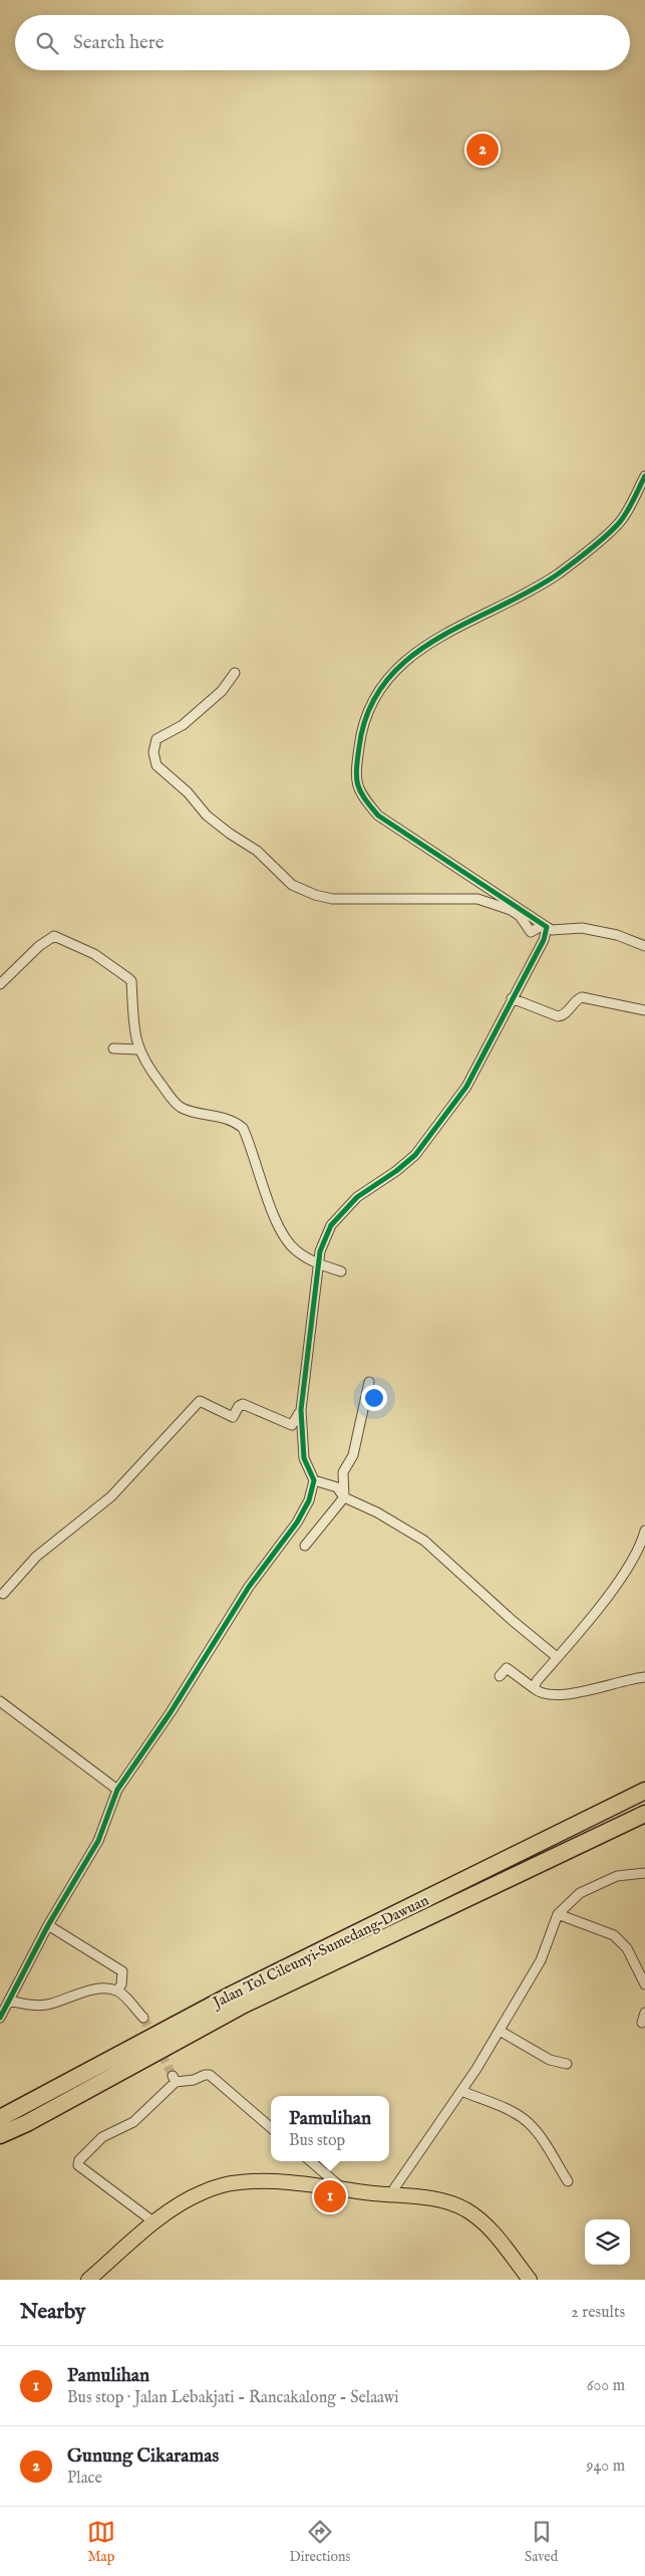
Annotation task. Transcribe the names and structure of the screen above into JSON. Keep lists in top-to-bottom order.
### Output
{
  "streets": {
    "highway": ["Jalan Tol Cileunyi–Sumedang–Dawuan"]
  },
  "page": {
    "search": "Search here",
    "pins": ["2", "1"],
    "popup": ["Pamulihan", "Bus stop"],
    "heading": ["Nearby", "2 results"],
    "list": [
      {
        "mark": "1",
        "name": "Pamulihan",
        "note": "Bus stop · Jalan Lebakjati - Rancakalong - Selaawi",
        "value": "600 m"
      },
      {
        "mark": "2",
        "name": "Gunung Cikaramas",
        "note": "Place",
        "value": "940 m"
      }
    ],
    "nav": ["Map", "Directions", "Saved"]
  }
}
